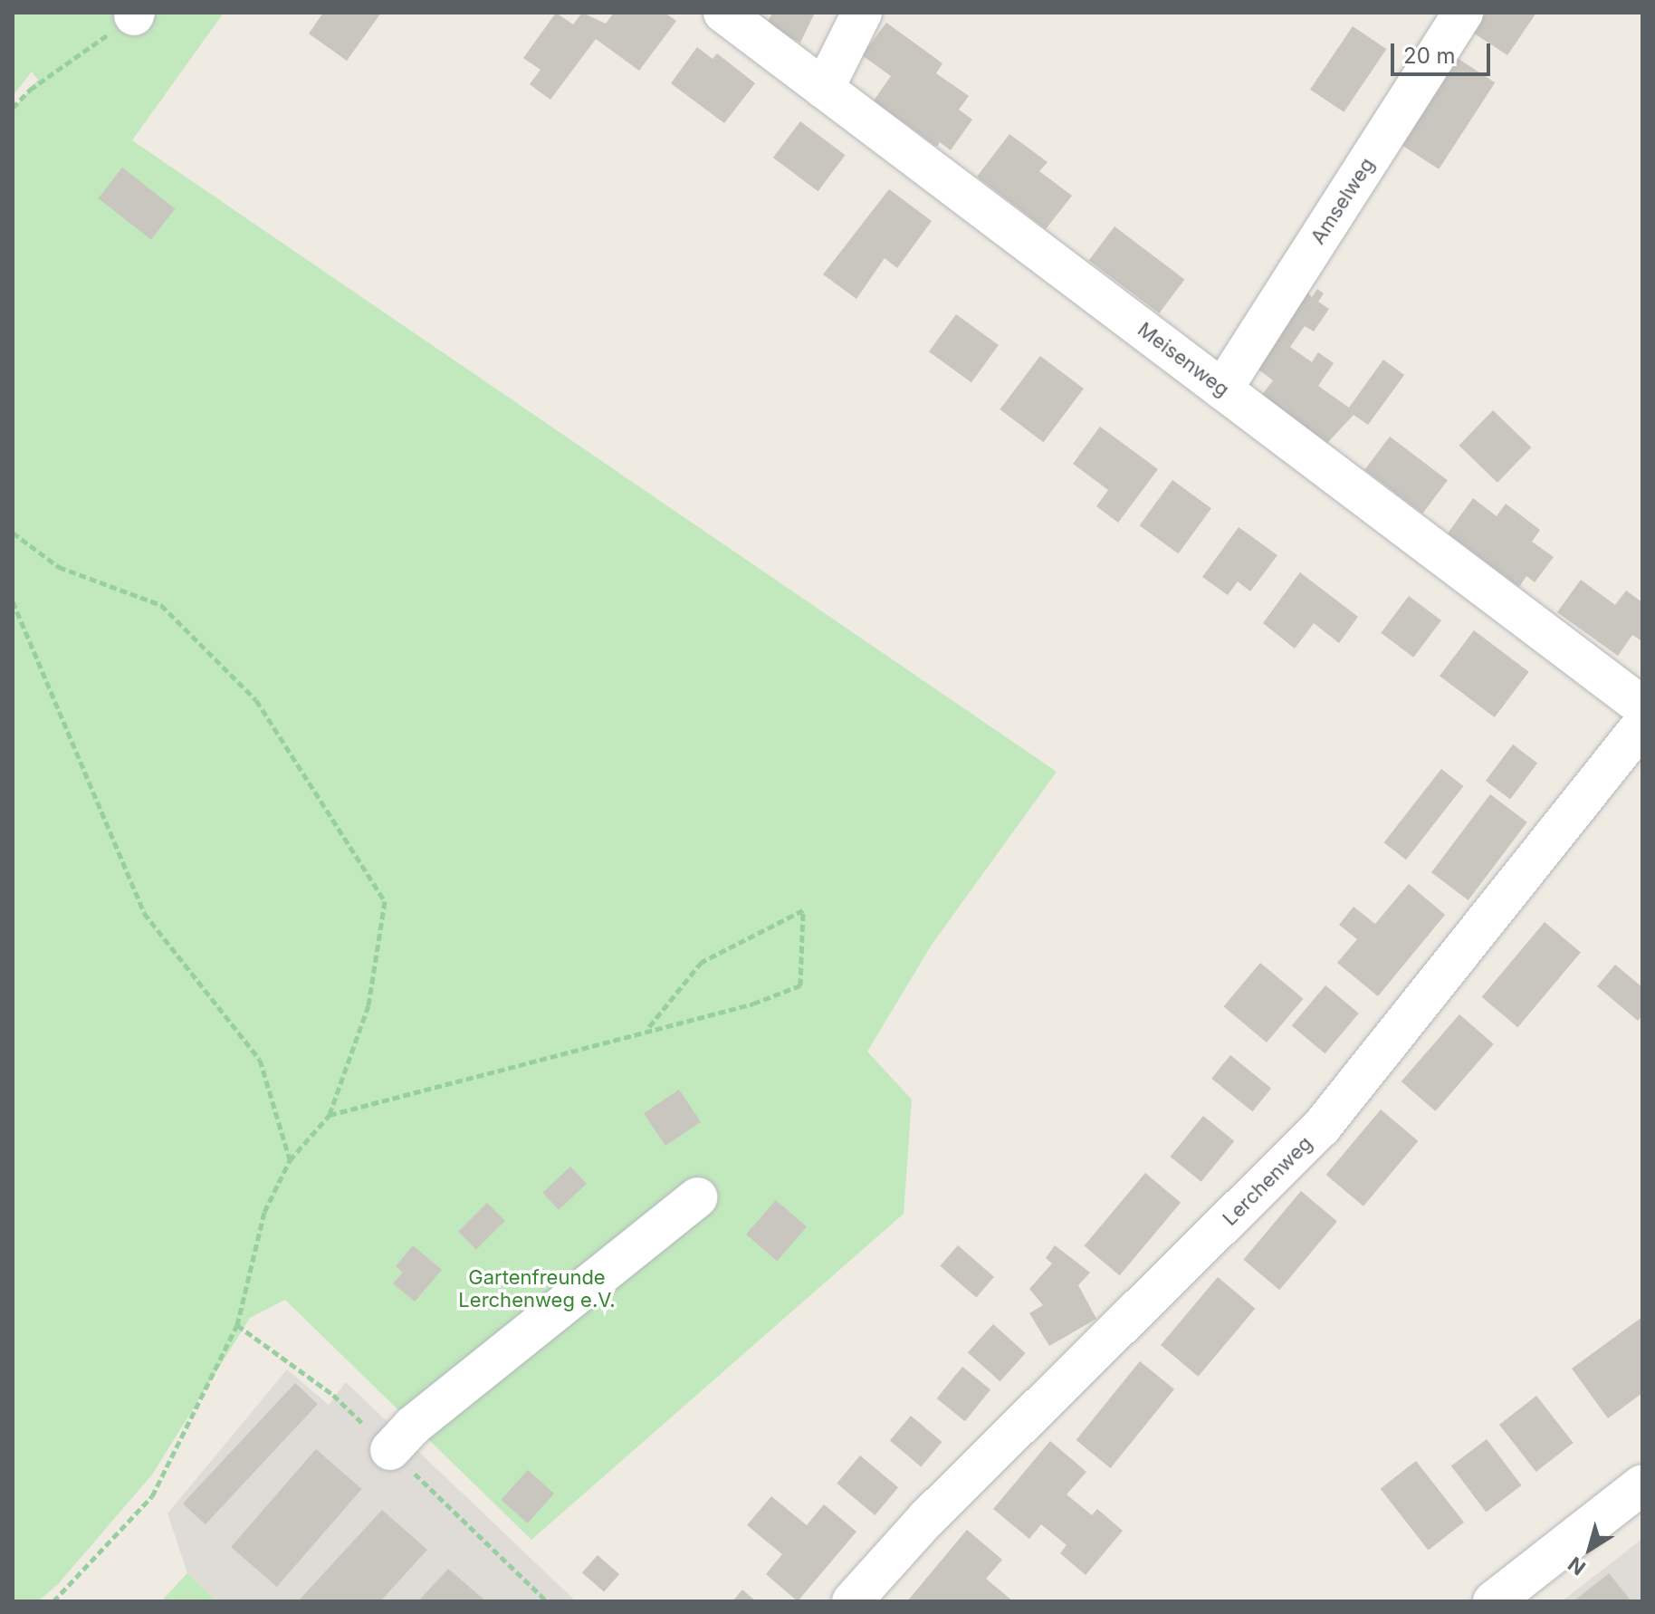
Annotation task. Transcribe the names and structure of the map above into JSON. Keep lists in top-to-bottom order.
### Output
{
  "streets": {
    "street": ["Amselweg", "Meisenweg", "Lerchenweg"]
  },
  "crossings": [
    ["Amselweg", "Meisenweg"]
  ],
  "parks": ["Gartenfreunde Lerchenweg e.V."],
  "scale_bar": "20 m",
  "north": "bottom left"
}
